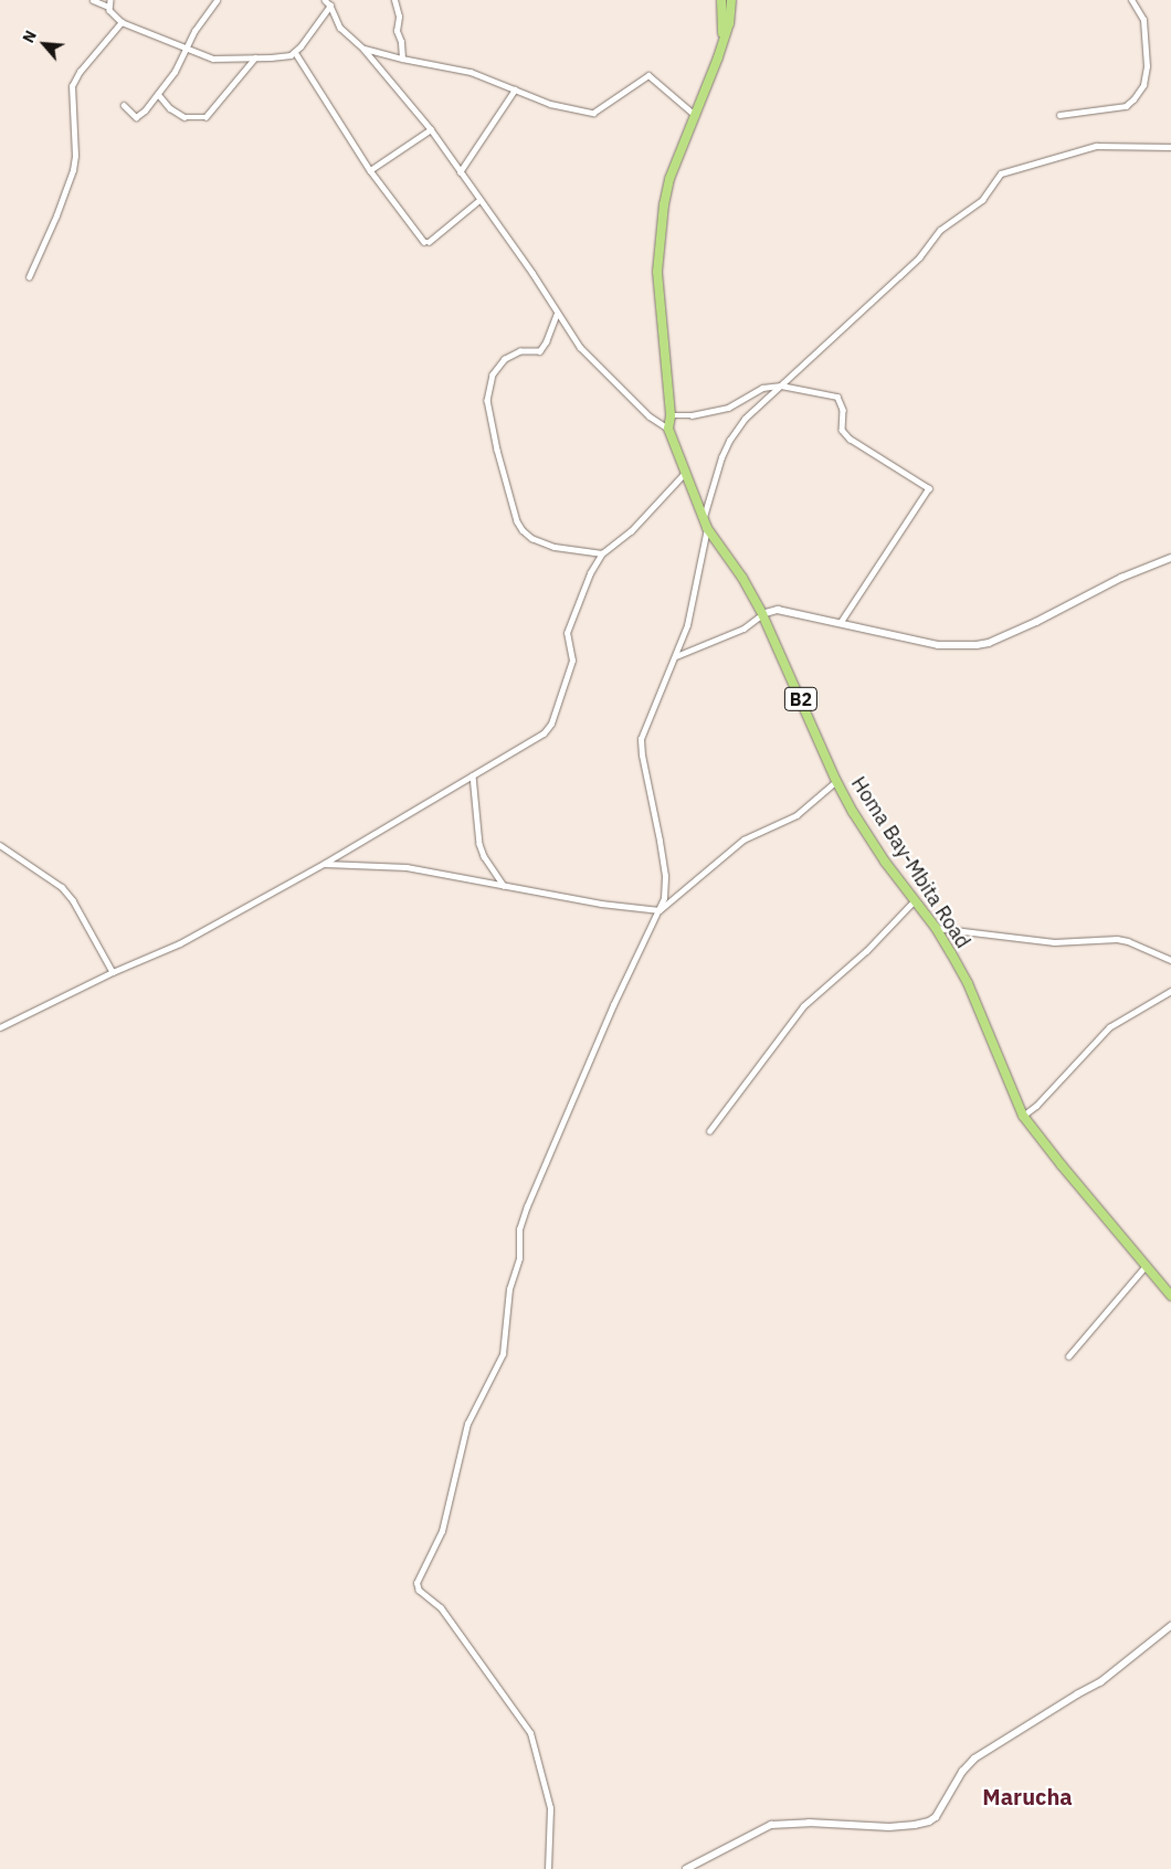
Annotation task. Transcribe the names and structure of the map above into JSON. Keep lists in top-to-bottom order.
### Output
{
  "streets": {
    "highway": ["B2", "Homa Bay-Mbita Road"]
  },
  "districts": ["Marucha"],
  "north": "top left"
}
